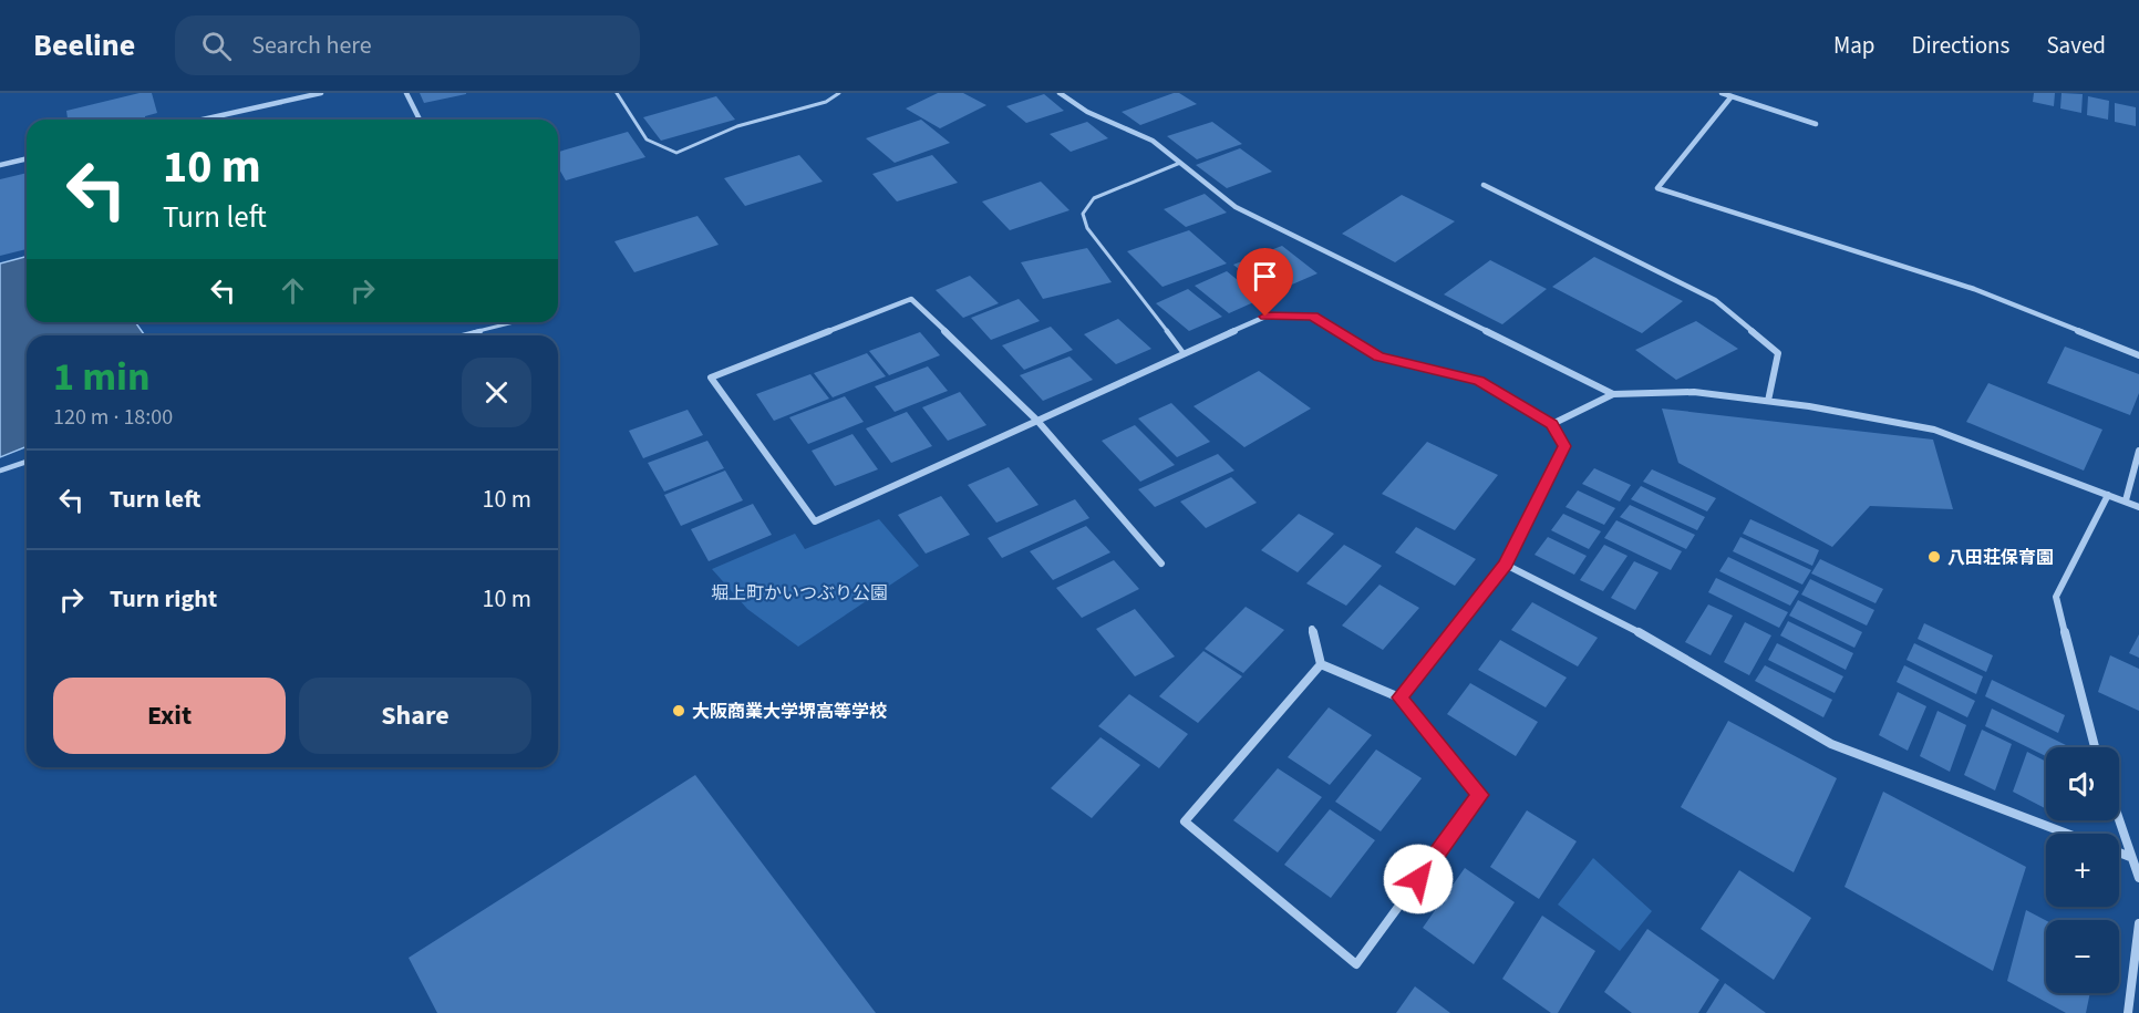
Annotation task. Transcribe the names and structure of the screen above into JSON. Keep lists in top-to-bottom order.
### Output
{
  "parks": ["堀上町かいつぶり公園"],
  "places": ["八田荘保育園", "大阪商業大学堺高等学校"],
  "page": {
    "header": "Beeline",
    "search": "Search here",
    "nav": ["Map", "Directions", "Saved"],
    "turn": ["10 m", "Turn left"],
    "heading": ["1 min", "120 m · 18:00"],
    "list": [
      {
        "name": "Turn left",
        "value": "10 m"
      },
      {
        "name": "Turn right",
        "value": "10 m"
      }
    ],
    "buttons": ["Exit", "Share"],
    "map_buttons": ["+", "−"]
  }
}
